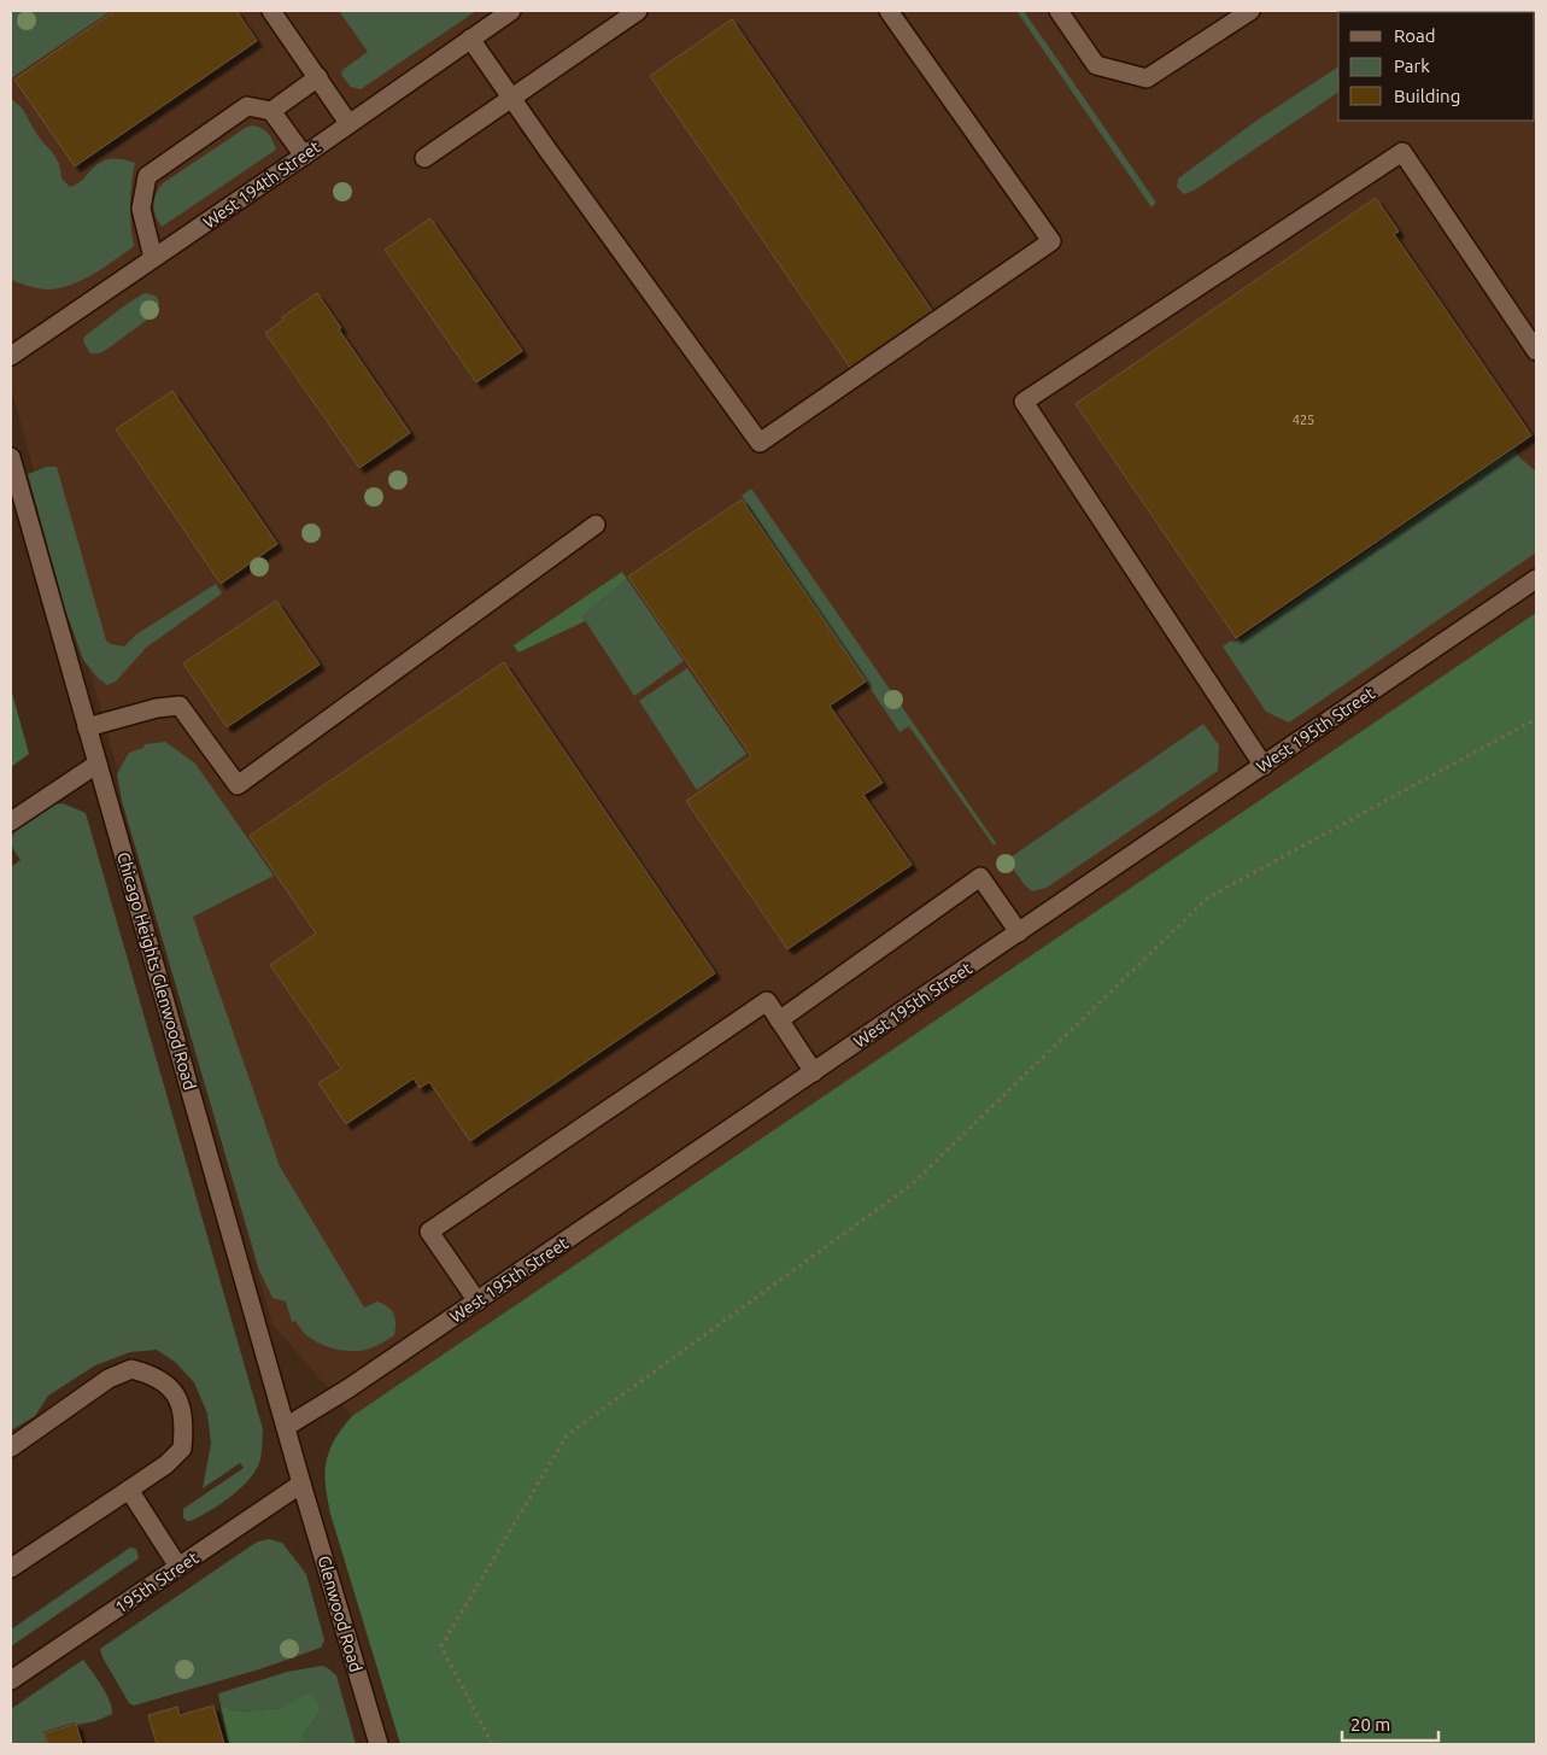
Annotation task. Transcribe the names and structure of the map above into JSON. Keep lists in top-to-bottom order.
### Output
{
  "streets": {
    "street": [
      "West 194th Street",
      "West 195th Street",
      "Chicago Heights Glenwood Road",
      "195th Street",
      "Glenwood Road"
    ]
  },
  "crossings": [
    ["West 195th Street", "Chicago Heights Glenwood Road"],
    ["Chicago Heights Glenwood Road", "195th Street"],
    ["Chicago Heights Glenwood Road", "Glenwood Road"],
    ["195th Street", "Glenwood Road"]
  ],
  "house_numbers": ["425"],
  "legend": ["Road", "Park", "Building"],
  "scale_bar": "20 m"
}
